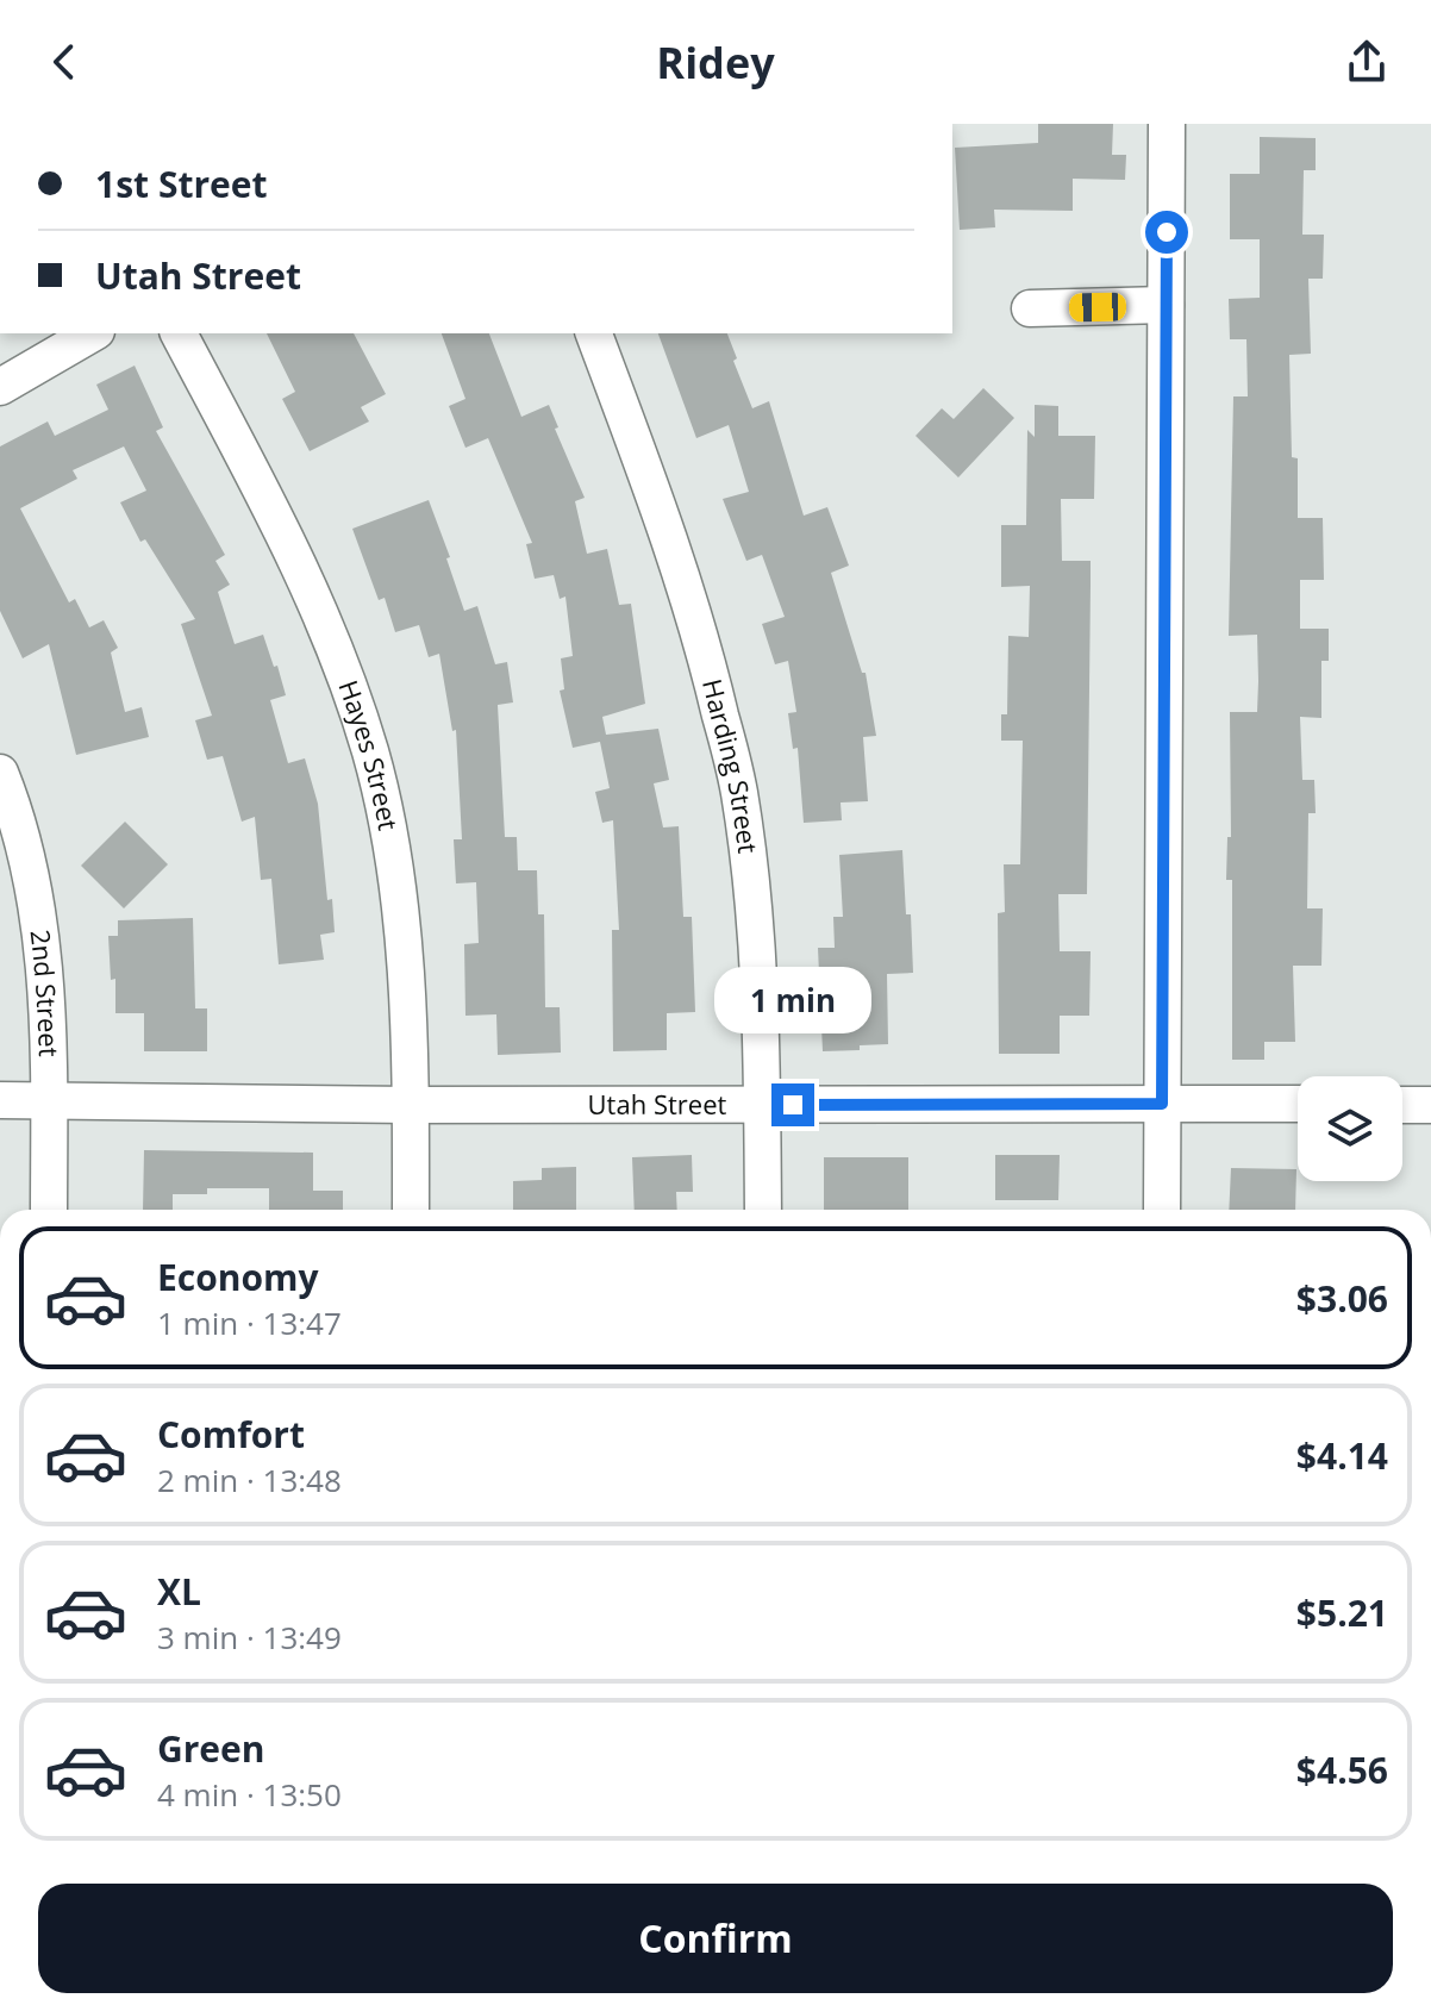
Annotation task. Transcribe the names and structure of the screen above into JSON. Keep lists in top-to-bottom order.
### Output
{
  "streets": {
    "street": [
      "Hayes Street",
      "Harding Street",
      "2nd Street",
      "Utah Street"
    ]
  },
  "crossings": [
    ["Hayes Street", "Utah Street"],
    ["Harding Street", "Utah Street"],
    ["2nd Street", "Utah Street"]
  ],
  "page": {
    "header": "Ridey",
    "banner": ["1st Street", "Utah Street"],
    "bubble": "1 min",
    "list": [
      {
        "name": "Economy",
        "note": "1 min · 13:47",
        "value": "$3.06"
      },
      {
        "name": "Comfort",
        "note": "2 min · 13:48",
        "value": "$4.14"
      },
      {
        "name": "XL",
        "note": "3 min · 13:49",
        "value": "$5.21"
      },
      {
        "name": "Green",
        "note": "4 min · 13:50",
        "value": "$4.56"
      }
    ],
    "buttons": "Confirm"
  }
}
